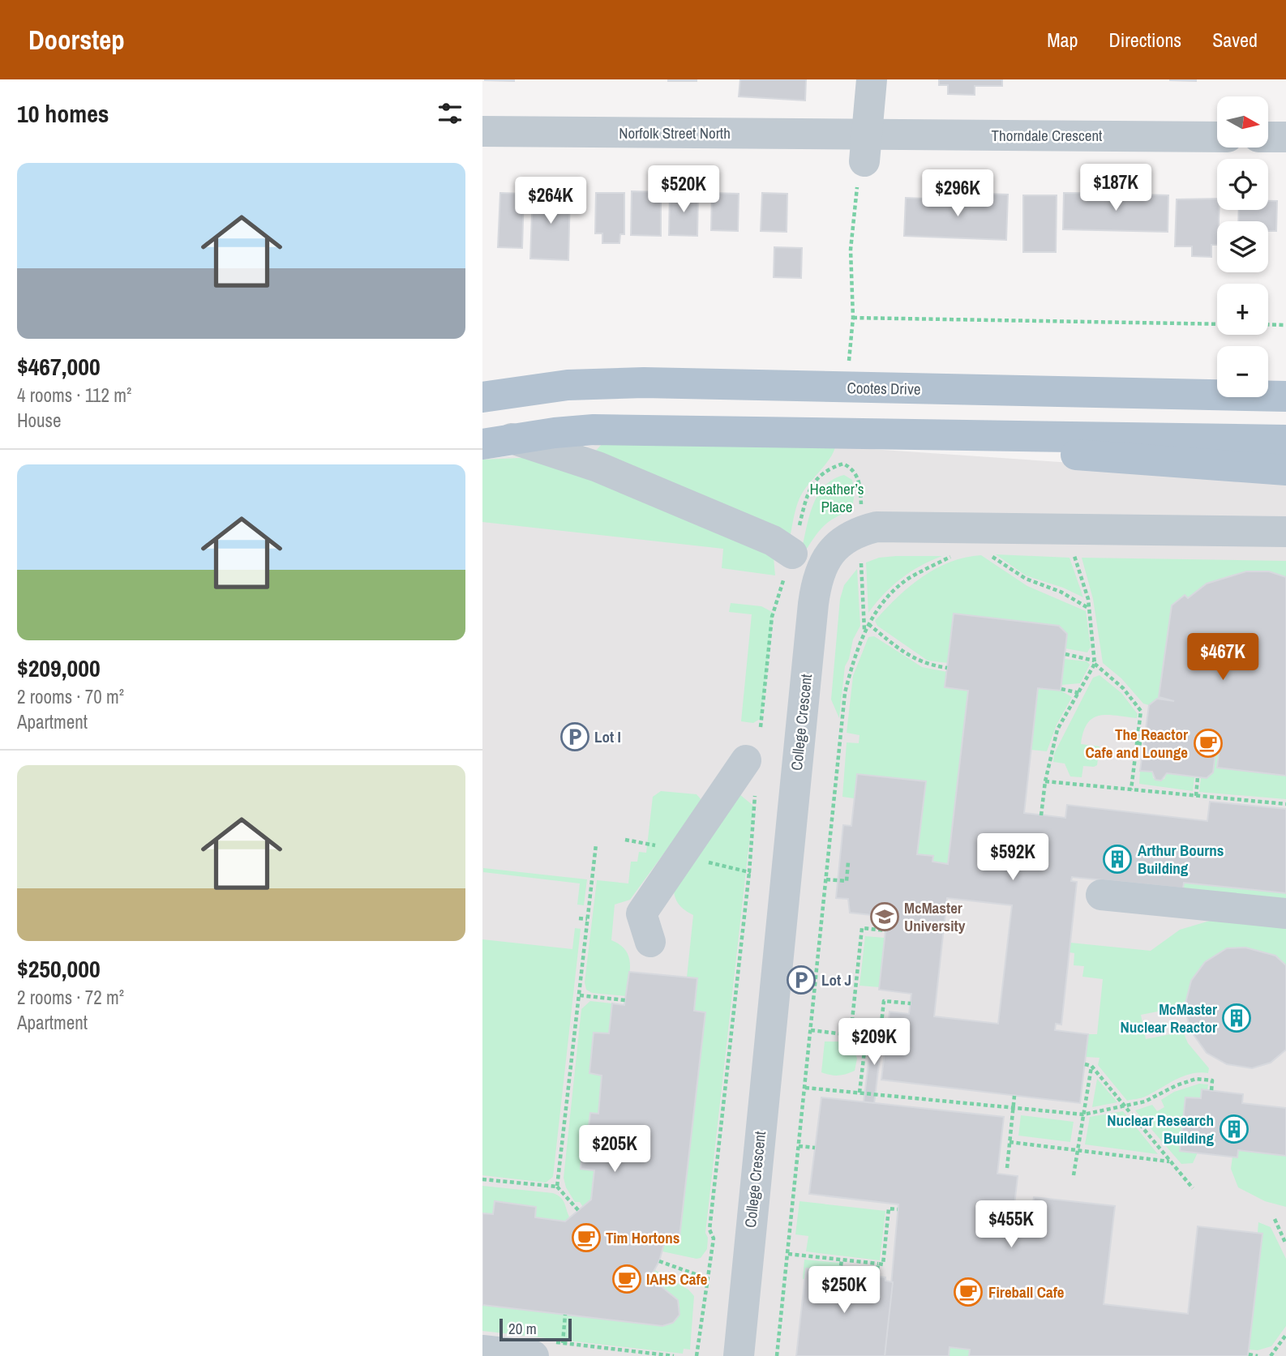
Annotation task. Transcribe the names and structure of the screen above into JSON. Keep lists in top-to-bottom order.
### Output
{
  "streets": {
    "main road": ["Cootes Drive"],
    "street": ["Norfolk Street North", "Thorndale Crescent", "College Crescent"]
  },
  "crossings": [
    ["Norfolk Street North", "Thorndale Crescent"]
  ],
  "parks": ["Heather’s Place"],
  "places": {
    "parking": ["Lot I", "Lot J"],
    "cafe": [
      "The Reactor Cafe and Lounge",
      "Tim Hortons",
      "IAHS Cafe",
      "Fireball Cafe"
    ],
    "building": ["Arthur Bourns Building", "McMaster Nuclear Reactor", "Nuclear Research Building"],
    "school or university": ["McMaster University"]
  },
  "scale_bar": "20 m",
  "north": "right",
  "page": {
    "header": "Doorstep",
    "nav": ["Map", "Directions", "Saved"],
    "heading": "10 homes",
    "map_buttons": ["+", "−"],
    "list": [
      {
        "name": "$467,000",
        "note": "4 rooms · 112 m² · House"
      },
      {
        "name": "$209,000",
        "note": "2 rooms · 70 m² · Apartment"
      },
      {
        "name": "$250,000",
        "note": "2 rooms · 72 m² · Apartment"
      }
    ],
    "price": [
      "$187K",
      "$520K",
      "$296K",
      "$264K",
      "$467K",
      "$592K",
      "$209K",
      "$205K",
      "$455K",
      "$250K"
    ],
    "scale": "20 m"
  }
}
